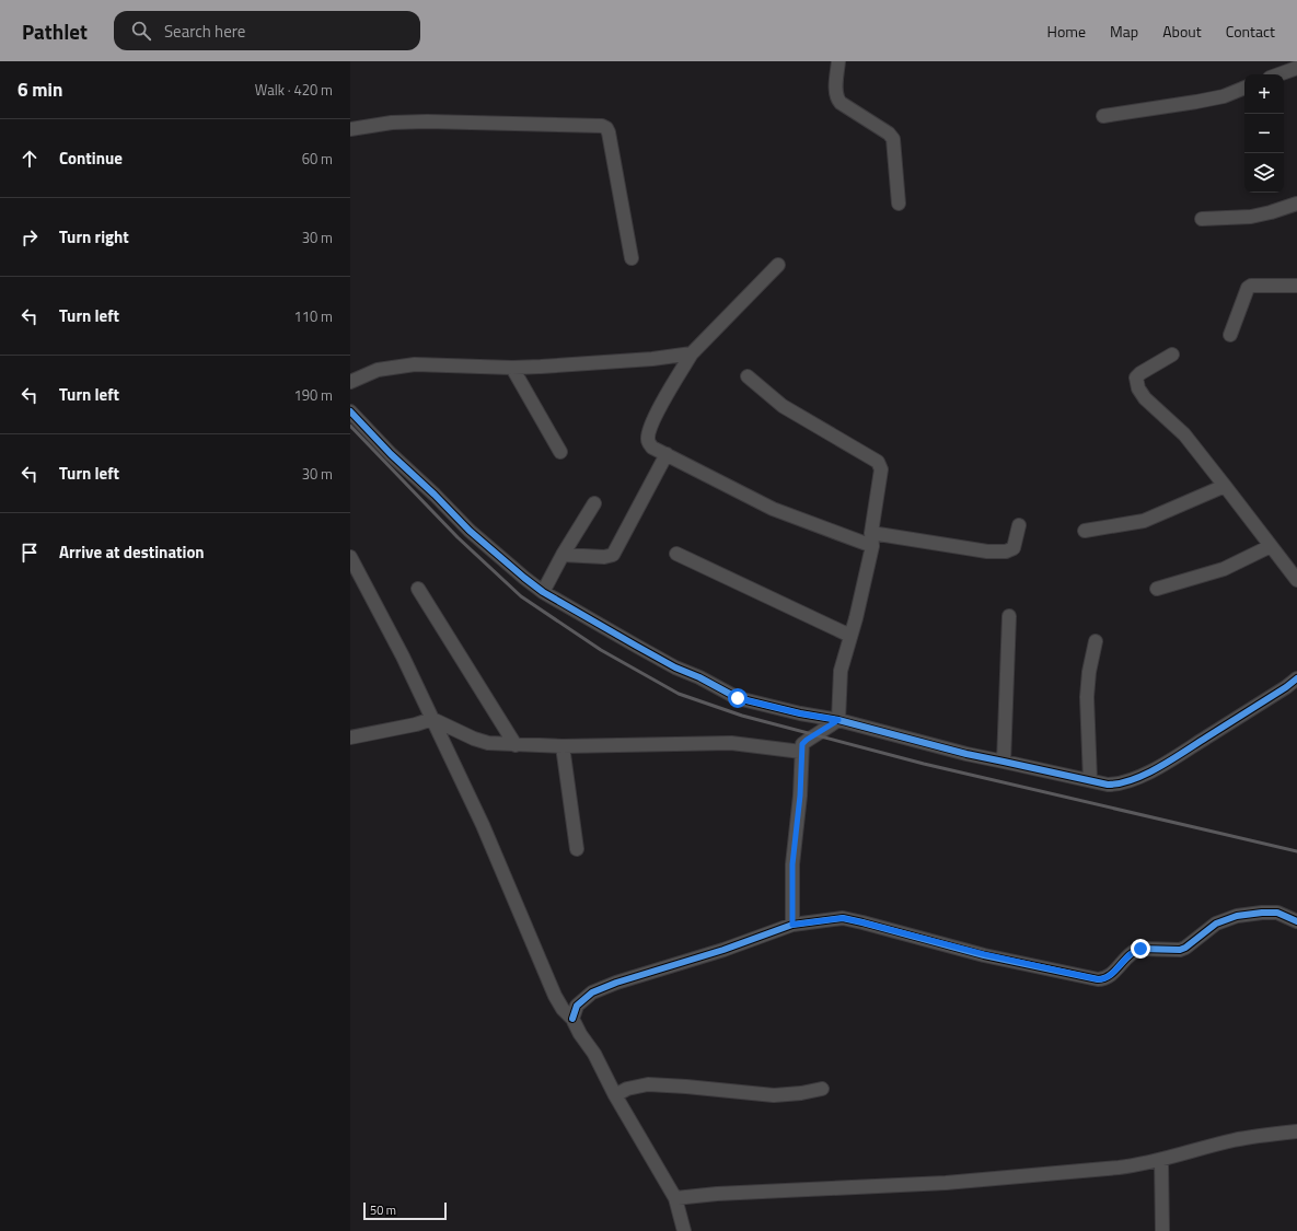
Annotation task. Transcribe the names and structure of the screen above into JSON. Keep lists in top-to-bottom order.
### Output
{
  "scale_bar": "50 m",
  "page": {
    "header": "Pathlet",
    "search": "Search here",
    "nav": [
      "Home",
      "Map",
      "About",
      "Contact"
    ],
    "heading": ["6 min", "Walk · 420 m"],
    "map_buttons": ["+", "−"],
    "list": [
      ["Continue", "60 m"],
      ["Turn right", "30 m"],
      ["Turn left", "110 m"],
      ["Turn left", "190 m"],
      ["Turn left", "30 m"],
      "Arrive at destination"
    ],
    "scale": "50 m"
  }
}
